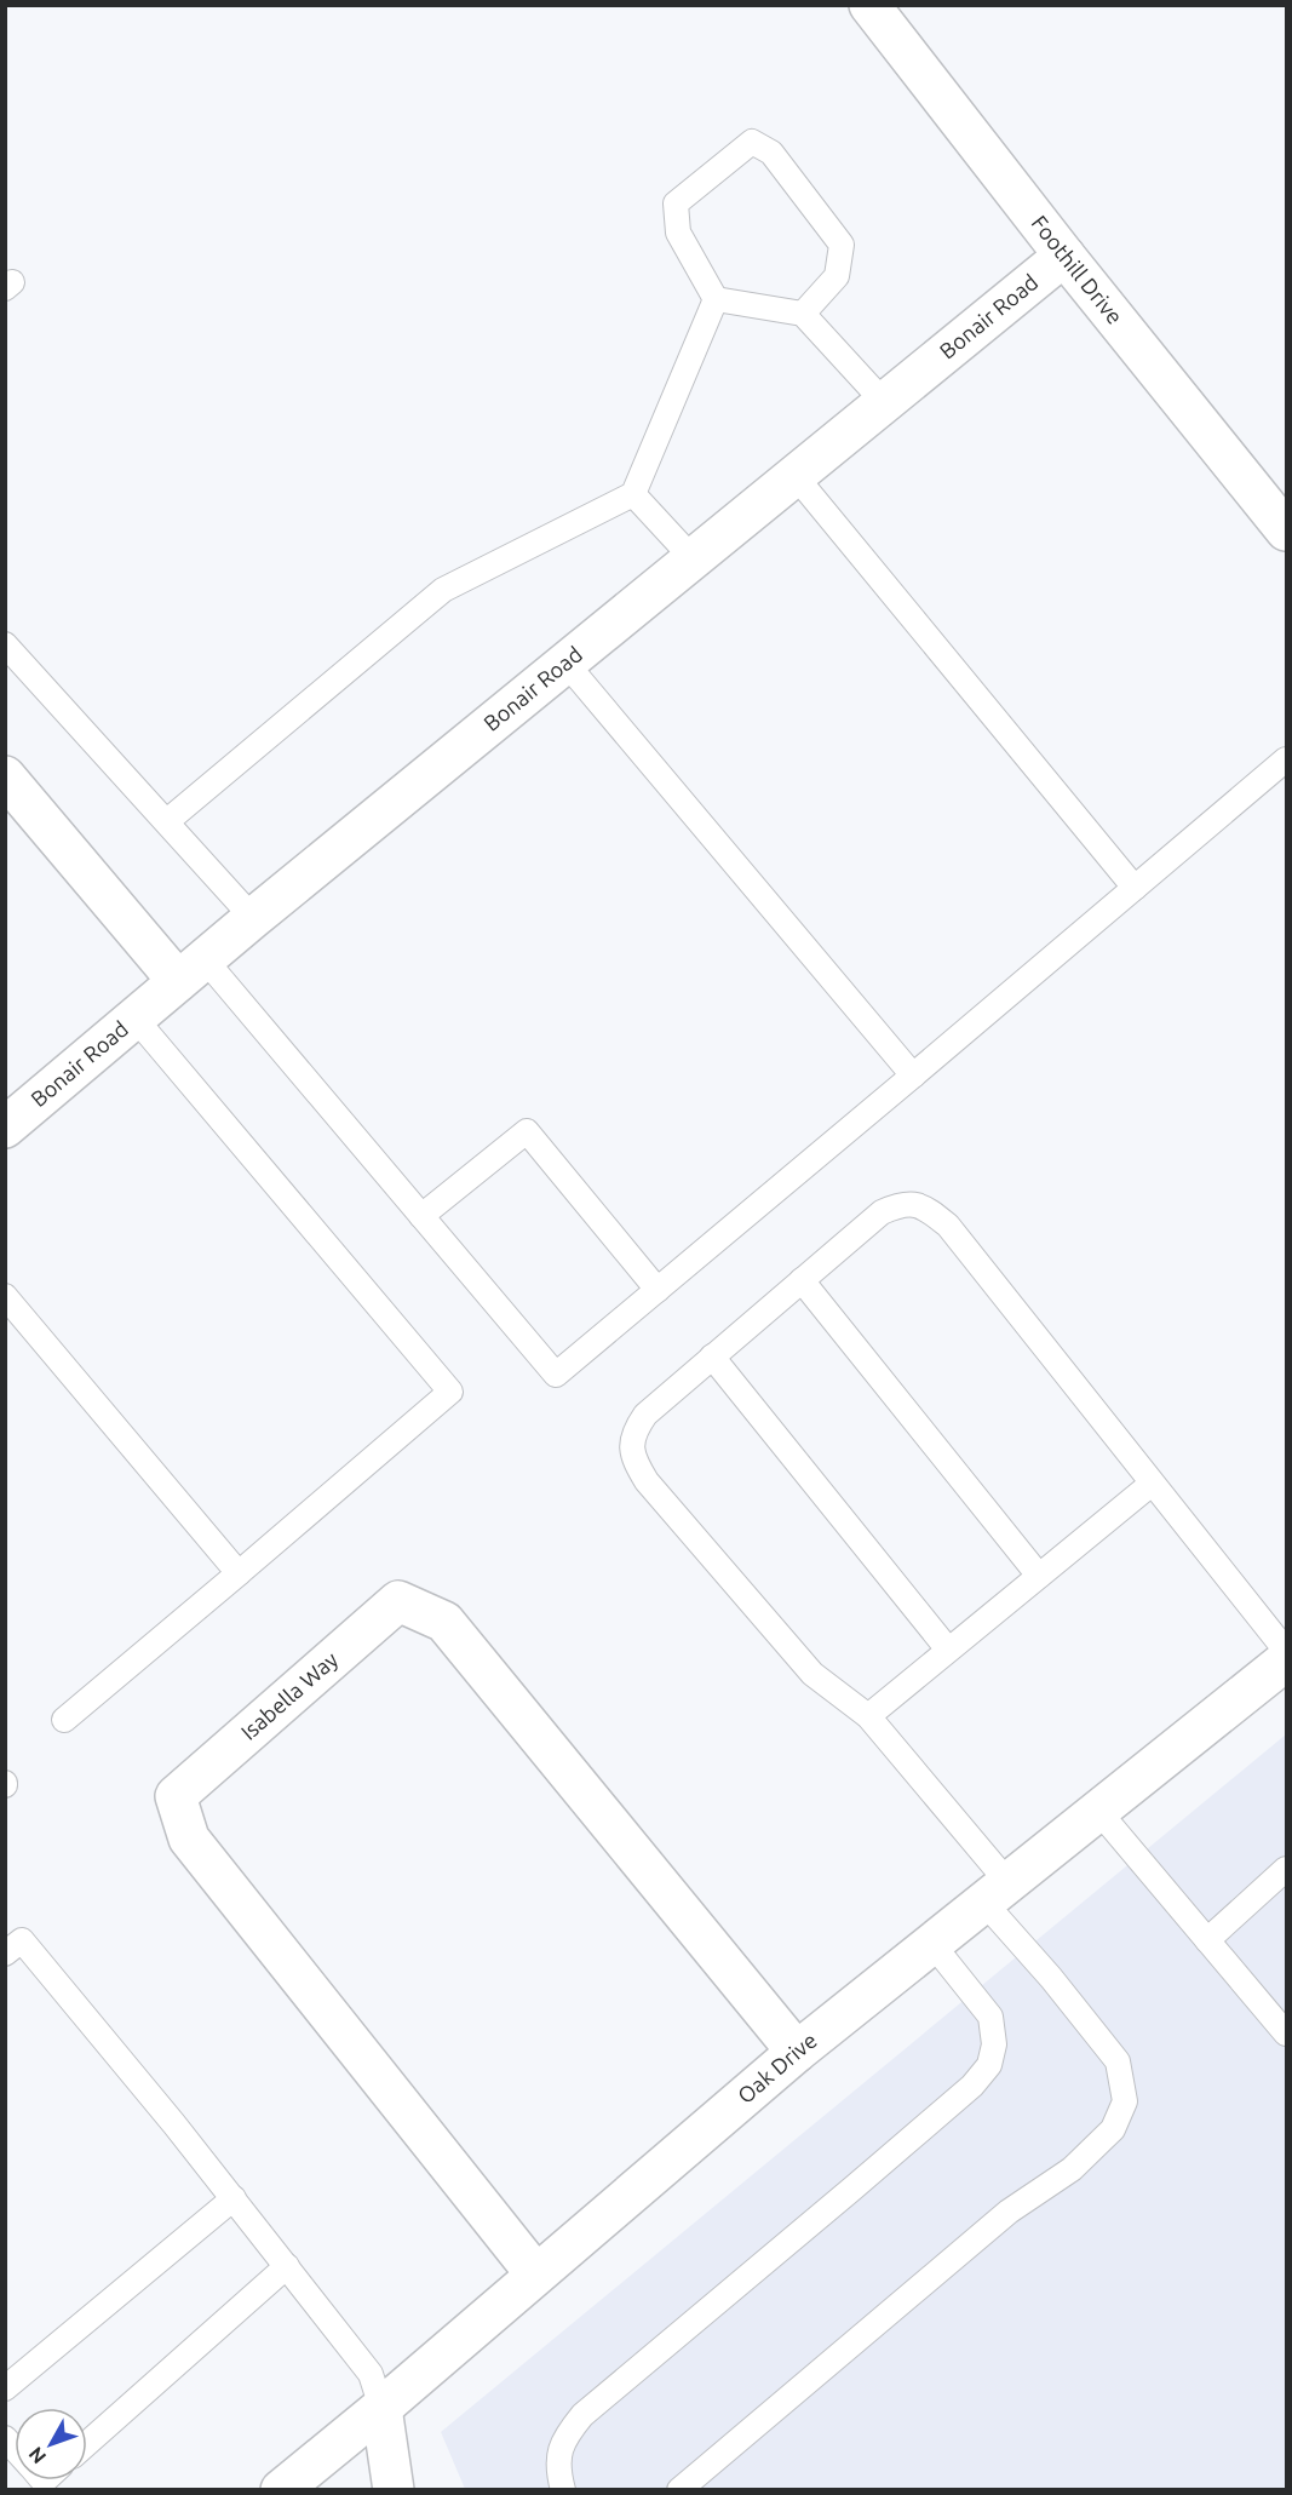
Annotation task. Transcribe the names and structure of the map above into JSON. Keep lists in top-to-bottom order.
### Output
{
  "streets": {
    "street": [
      "Foothill Drive",
      "Bonair Road",
      "Isabella Way",
      "Oak Drive"
    ]
  },
  "crossings": [
    ["Foothill Drive", "Bonair Road"],
    ["Isabella Way", "Oak Drive"]
  ],
  "north": "bottom left"
}
